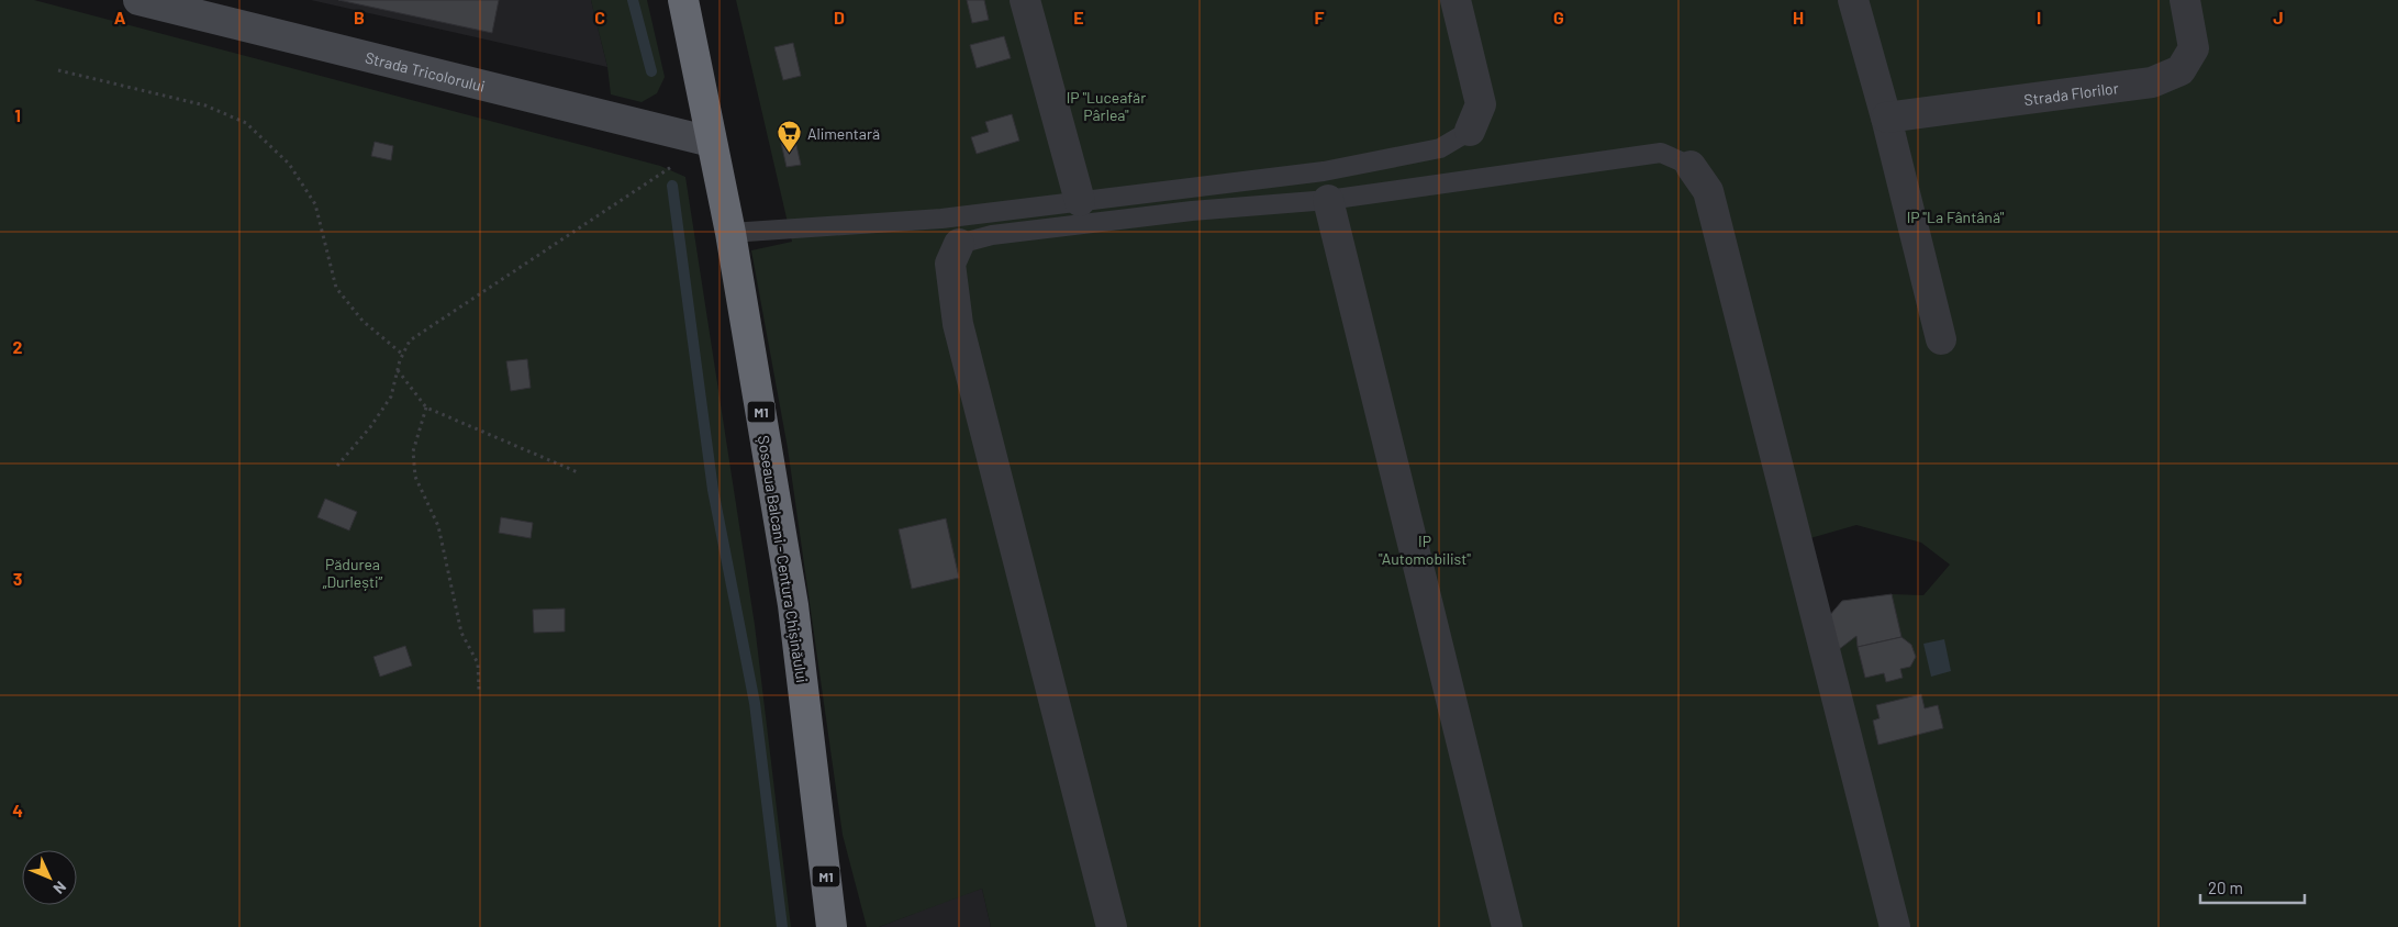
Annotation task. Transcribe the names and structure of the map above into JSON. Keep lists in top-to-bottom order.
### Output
{
  "streets": {
    "highway": ["M1", "Șoseaua Balcani - Centura Chișinăului"],
    "street": ["Strada Tricolorului", "Strada Florilor"]
  },
  "crossings": [
    ["Strada Tricolorului", "Șoseaua Balcani - Centura Chișinăului"]
  ],
  "parks": [
    "IP \"Luceafăr Pârlea\"",
    "IP \"La Fântână\"",
    "IP \"Automobilist\"",
    "Pădurea „Durlești”"
  ],
  "places": {
    "supermarket": ["Alimentară"]
  },
  "scale_bar": "20 m",
  "north": "bottom right",
  "grid": {
    "columns": [
      "A",
      "B",
      "C",
      "D",
      "E",
      "F",
      "G",
      "H",
      "I",
      "J"
    ],
    "rows": [
      "1",
      "2",
      "3",
      "4"
    ]
  }
}
